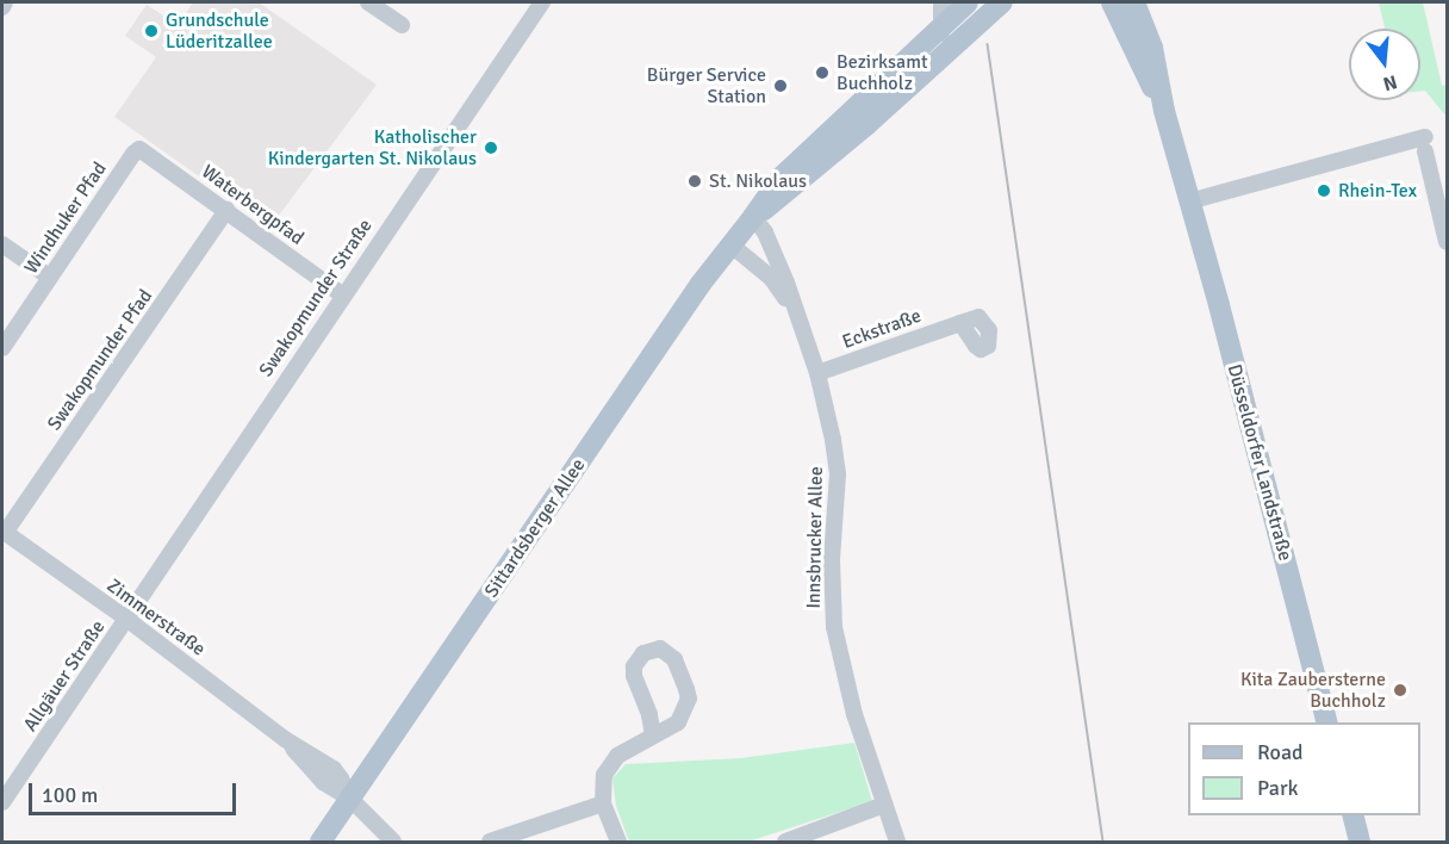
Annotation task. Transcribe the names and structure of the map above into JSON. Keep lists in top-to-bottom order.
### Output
{
  "streets": {
    "main road": ["Düsseldorfer Landstraße", "Sittardsberger Allee"],
    "street": [
      "Waterbergpfad",
      "Windhuker Pfad",
      "Swakopmunder Straße",
      "Eckstraße",
      "Swakopmunder Pfad",
      "Innsbrucker Allee",
      "Zimmerstraße",
      "Allgäuer Straße"
    ]
  },
  "crossings": [
    ["Waterbergpfad", "Windhuker Pfad"],
    ["Waterbergpfad", "Swakopmunder Straße"],
    ["Waterbergpfad", "Swakopmunder Pfad"],
    ["Swakopmunder Straße", "Zimmerstraße"],
    ["Swakopmunder Straße", "Allgäuer Straße"],
    ["Eckstraße", "Innsbrucker Allee"],
    ["Swakopmunder Pfad", "Zimmerstraße"],
    ["Sittardsberger Allee", "Innsbrucker Allee"],
    ["Sittardsberger Allee", "Zimmerstraße"],
    ["Zimmerstraße", "Allgäuer Straße"]
  ],
  "places": [
    "Grundschule Lüderitzallee",
    "Bezirksamt Buchholz",
    "Bürger Service Station",
    "Katholischer Kindergarten St. Nikolaus",
    "St. Nikolaus",
    "Rhein-Tex",
    "Kita Zaubersterne Buchholz"
  ],
  "legend": ["Road", "Park"],
  "scale_bar": "100 m",
  "north": "bottom"
}
